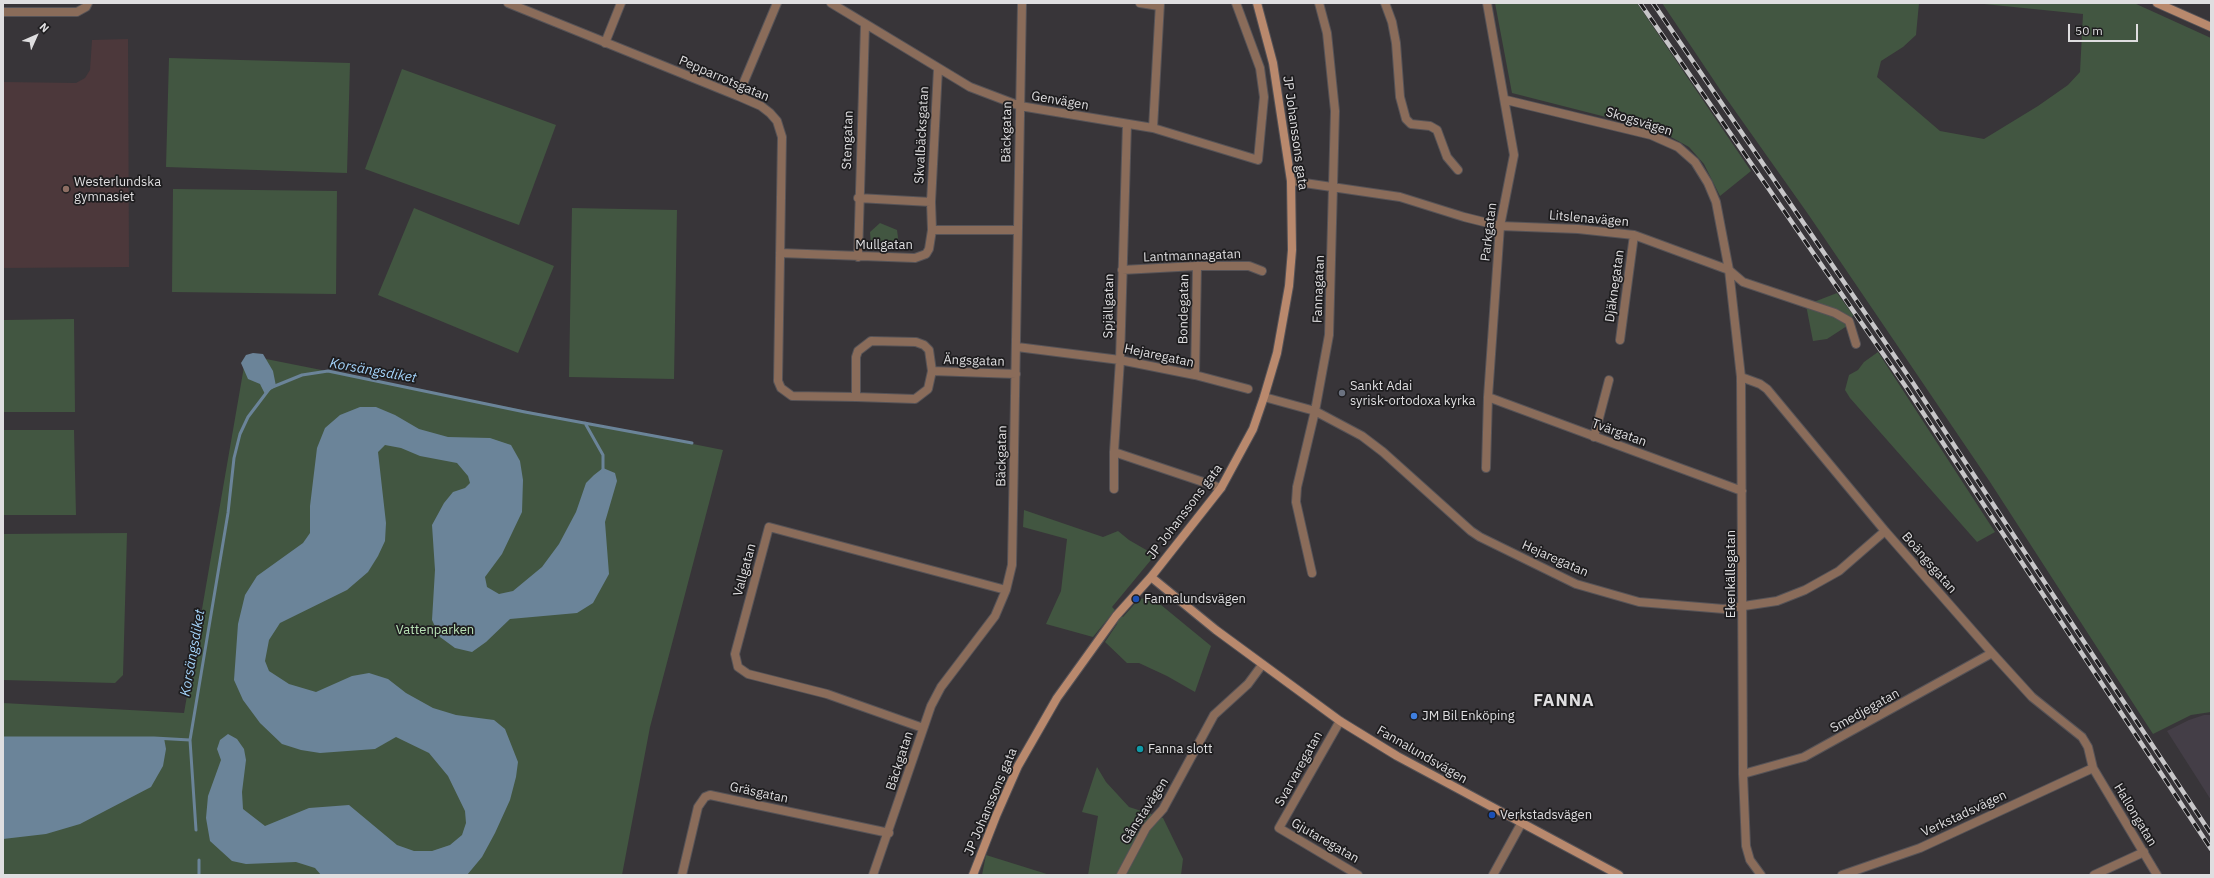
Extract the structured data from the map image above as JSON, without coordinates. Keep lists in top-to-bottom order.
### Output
{
  "streets": {
    "street": [
      "Pepparrotsgatan",
      "Genvägen",
      "Skogsvägen",
      "Bäckgatan",
      "JP Johanssons gata",
      "Skvalbäcksgatan",
      "Stengatan",
      "Litslenavägen",
      "Parkgatan",
      "Mullgatan",
      "Lantmannagatan",
      "Djäknegatan",
      "Fannagatan",
      "Spjällgatan",
      "Bondegatan",
      "Hejaregatan",
      "Ängsgatan",
      "Tvärgatan",
      "Boängsgatan",
      "Vallgatan",
      "Ekenkällsgatan",
      "Smedjegatan",
      "Fannalundsvägen",
      "Svarvaregatan",
      "Gräsgatan",
      "Gånstavägen",
      "Verkstadsvägen",
      "Hallongatan",
      "Gjutaregatan"
    ]
  },
  "crossings": [
    ["Pepparrotsgatan", "Mullgatan"],
    ["Pepparrotsgatan", "Ängsgatan"],
    ["Genvägen", "Bäckgatan"],
    ["Genvägen", "Skvalbäcksgatan"],
    ["Genvägen", "Stengatan"],
    ["Genvägen", "Spjällgatan"],
    ["Skogsvägen", "Litslenavägen"],
    ["Skogsvägen", "Parkgatan"],
    ["Skogsvägen", "Ekenkällsgatan"],
    ["Bäckgatan", "Hejaregatan"],
    ["Bäckgatan", "Ängsgatan"],
    ["Bäckgatan", "Vallgatan"],
    ["Bäckgatan", "Gräsgatan"],
    ["JP Johanssons gata", "Litslenavägen"],
    ["JP Johanssons gata", "Hejaregatan"],
    ["JP Johanssons gata", "Fannalundsvägen"],
    ["Skvalbäcksgatan", "Stengatan"],
    ["Skvalbäcksgatan", "Mullgatan"],
    ["Stengatan", "Mullgatan"],
    ["Litslenavägen", "Parkgatan"],
    ["Litslenavägen", "Djäknegatan"],
    ["Litslenavägen", "Fannagatan"],
    ["Litslenavägen", "Ekenkällsgatan"],
    ["Parkgatan", "Tvärgatan"],
    ["Lantmannagatan", "Spjällgatan"],
    ["Lantmannagatan", "Bondegatan"],
    ["Fannagatan", "Hejaregatan"],
    ["Spjällgatan", "Hejaregatan"],
    ["Bondegatan", "Hejaregatan"],
    ["Hejaregatan", "Boängsgatan"],
    ["Hejaregatan", "Ekenkällsgatan"],
    ["Tvärgatan", "Ekenkällsgatan"],
    ["Boängsgatan", "Ekenkällsgatan"],
    ["Boängsgatan", "Smedjegatan"],
    ["Boängsgatan", "Verkstadsvägen"],
    ["Boängsgatan", "Hallongatan"],
    ["Ekenkällsgatan", "Smedjegatan"],
    ["Fannalundsvägen", "Svarvaregatan"],
    ["Fannalundsvägen", "Gånstavägen"],
    ["Svarvaregatan", "Gjutaregatan"],
    ["Verkstadsvägen", "Hallongatan"]
  ],
  "districts": ["FANNA"],
  "water": ["Korsängsdiket"],
  "parks": ["Vattenparken"],
  "places": [
    "Westerlundska gymnasiet",
    "Sankt Adai syrisk-ortodoxa kyrka",
    "Fannalundsvägen",
    "JM Bil Enköping",
    "Fanna slott",
    "Verkstadsvägen"
  ],
  "scale_bar": "50 m",
  "north": "top right"
}
